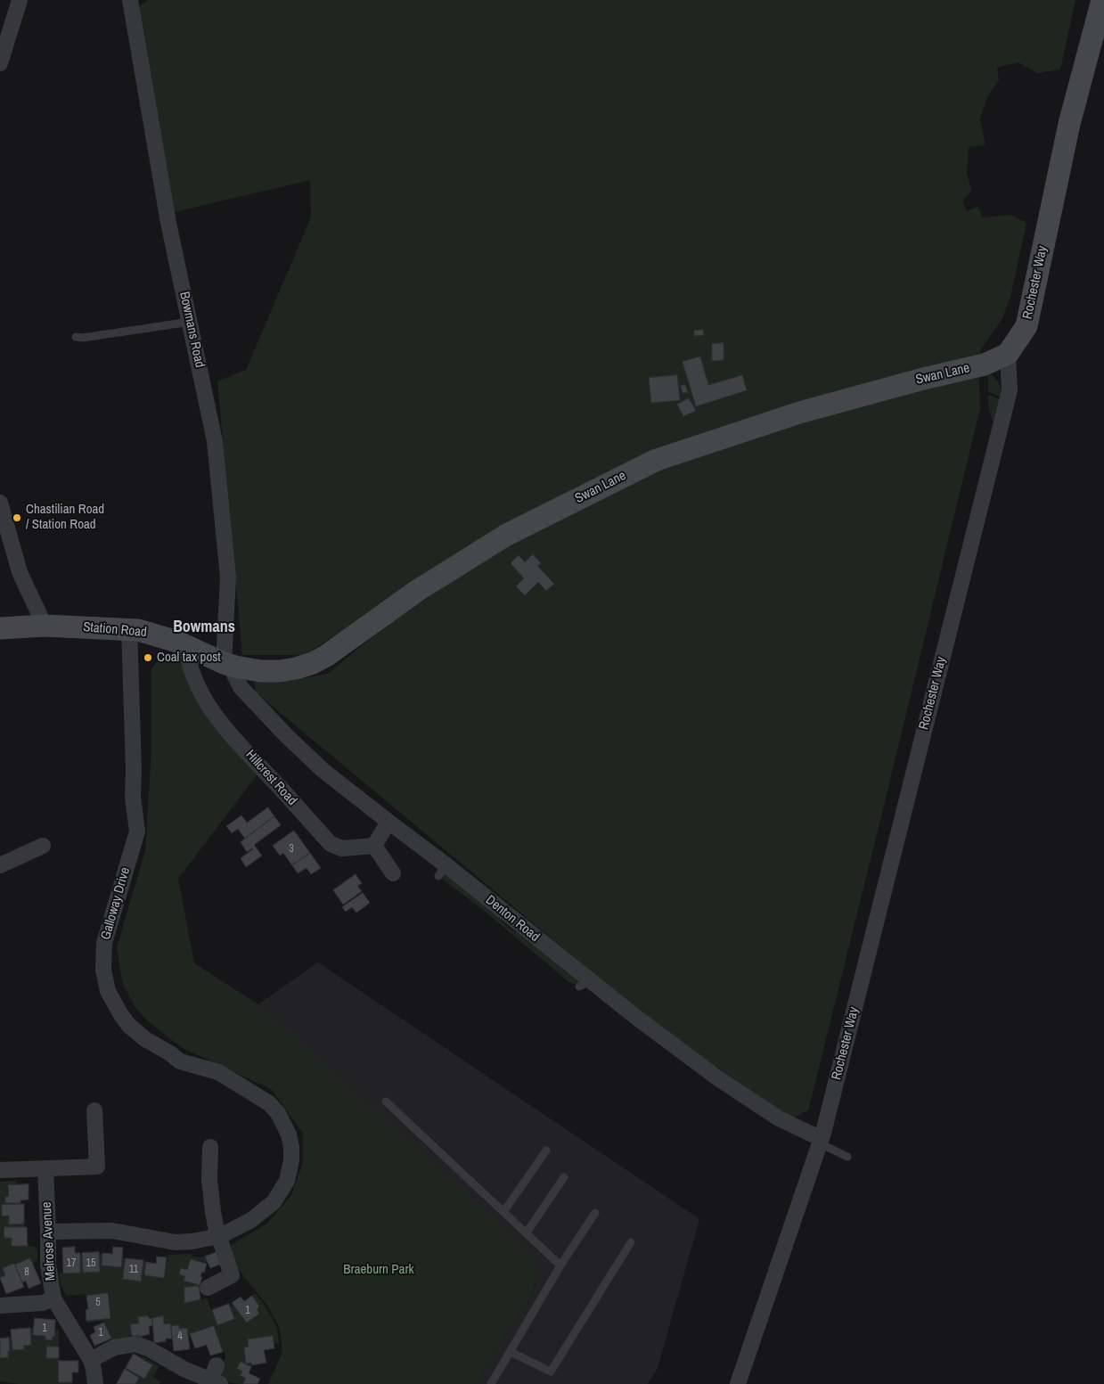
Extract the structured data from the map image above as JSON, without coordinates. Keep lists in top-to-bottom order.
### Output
{
  "streets": {
    "street": [
      "Rochester Way",
      "Bowmans Road",
      "Swan Lane",
      "Station Road",
      "Hillcrest Road",
      "Galloway Drive",
      "Denton Road",
      "Melrose Avenue"
    ]
  },
  "crossings": [
    ["Rochester Way", "Swan Lane"],
    ["Rochester Way", "Denton Road"],
    ["Bowmans Road", "Swan Lane"],
    ["Bowmans Road", "Station Road"],
    ["Bowmans Road", "Denton Road"],
    ["Swan Lane", "Station Road"],
    ["Swan Lane", "Denton Road"],
    ["Station Road", "Hillcrest Road"],
    ["Station Road", "Galloway Drive"],
    ["Station Road", "Denton Road"],
    ["Galloway Drive", "Melrose Avenue"]
  ],
  "districts": ["Bowmans"],
  "parks": ["Braeburn Park"],
  "places": ["Chastilian Road / Station Road", "Coal tax post"],
  "house_numbers": [
    "3",
    "17",
    "15",
    "11",
    "8",
    "5",
    "1",
    "1",
    "1",
    "4"
  ]
}
